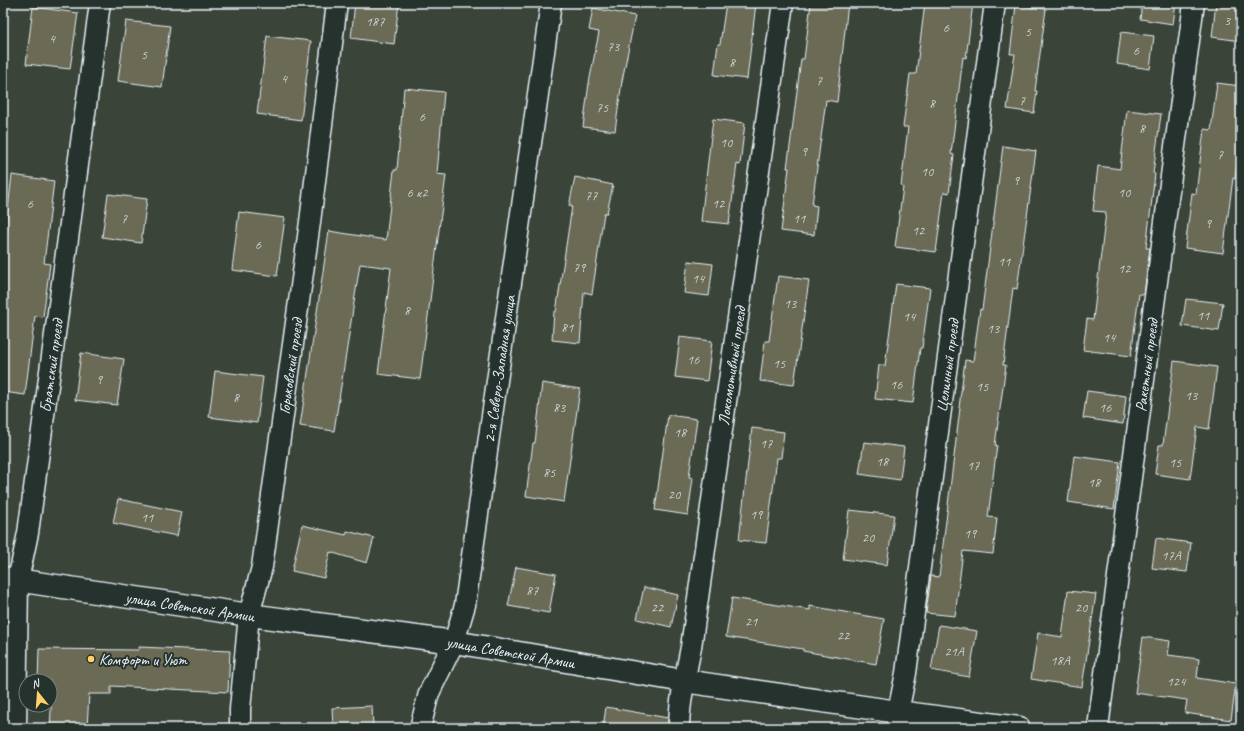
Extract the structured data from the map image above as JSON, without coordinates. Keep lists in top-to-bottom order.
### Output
{
  "streets": {
    "street": [
      "Братский проезд",
      "Ракетный проезд",
      "Горьковский проезд",
      "Локомотивный проезд",
      "Целинный проезд",
      "2-я Северо-Западная улица",
      "улица Советской Армии"
    ]
  },
  "crossings": [
    ["Братский проезд", "улица Советской Армии"],
    ["Горьковский проезд", "улица Советской Армии"],
    ["Локомотивный проезд", "улица Советской Армии"],
    ["Целинный проезд", "улица Советской Армии"],
    ["2-я Северо-Западная улица", "улица Советской Армии"]
  ],
  "places": ["Комфорт и Уют"],
  "house_numbers": [
    "3",
    "187",
    "6",
    "5",
    "4",
    "73",
    "6",
    "5",
    "8",
    "4",
    "7",
    "7",
    "8",
    "75",
    "6",
    "8",
    "10",
    "9",
    "7",
    "10",
    "9",
    "6 к2",
    "10",
    "77",
    "6",
    "12",
    "7",
    "11",
    "9",
    "12",
    "6",
    "11",
    "79",
    "12",
    "14",
    "13",
    "8",
    "11",
    "14",
    "81",
    "13",
    "14",
    "16",
    "15",
    "9",
    "16",
    "15",
    "13",
    "8",
    "83",
    "16",
    "18",
    "17",
    "18",
    "15",
    "17",
    "85",
    "18",
    "20",
    "19",
    "11",
    "19",
    "20",
    "17А",
    "87",
    "22",
    "20",
    "21",
    "22",
    "21А",
    "18А",
    "124"
  ],
  "north": "top"
}
